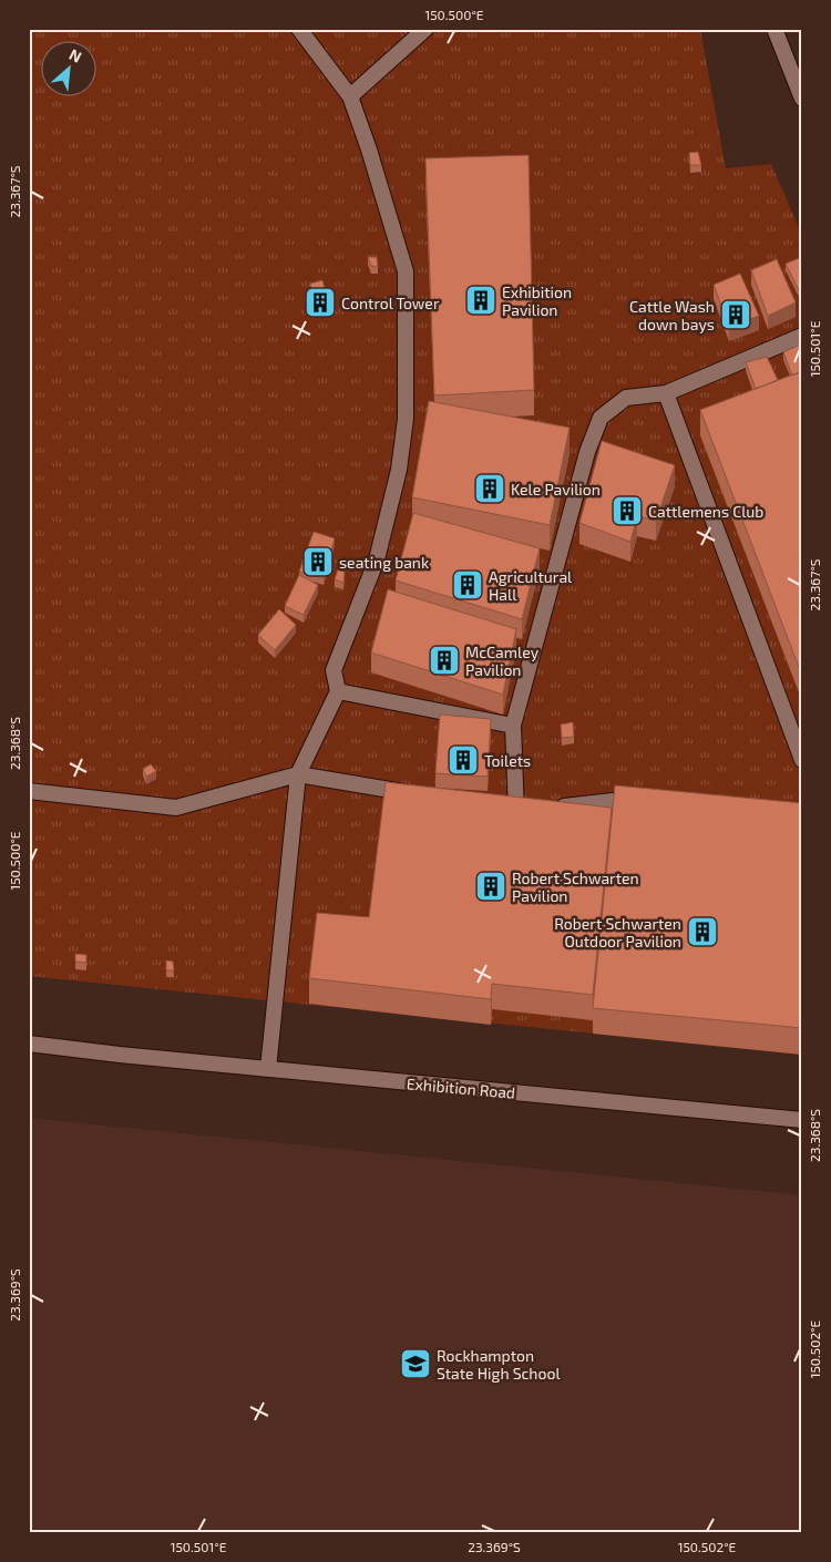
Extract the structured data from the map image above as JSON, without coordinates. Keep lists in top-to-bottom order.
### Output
{
  "streets": {
    "street": ["Exhibition Road"]
  },
  "places": {
    "building": [
      "Exhibition Pavilion",
      "Control Tower",
      "Cattle Wash down bays",
      "Kele Pavilion",
      "Cattlemens Club",
      "seating bank",
      "Agricultural Hall",
      "McCamley Pavilion",
      "Toilets",
      "Robert Schwarten Pavilion",
      "Robert Schwarten Outdoor Pavilion"
    ],
    "school or university": ["Rockhampton State High School"]
  },
  "north": "top right",
  "coordinates": [
    "150.500°E",
    "23.367°S",
    "150.501°E",
    "23.368°S",
    "23.369°S",
    "150.502°E"
  ]
}
